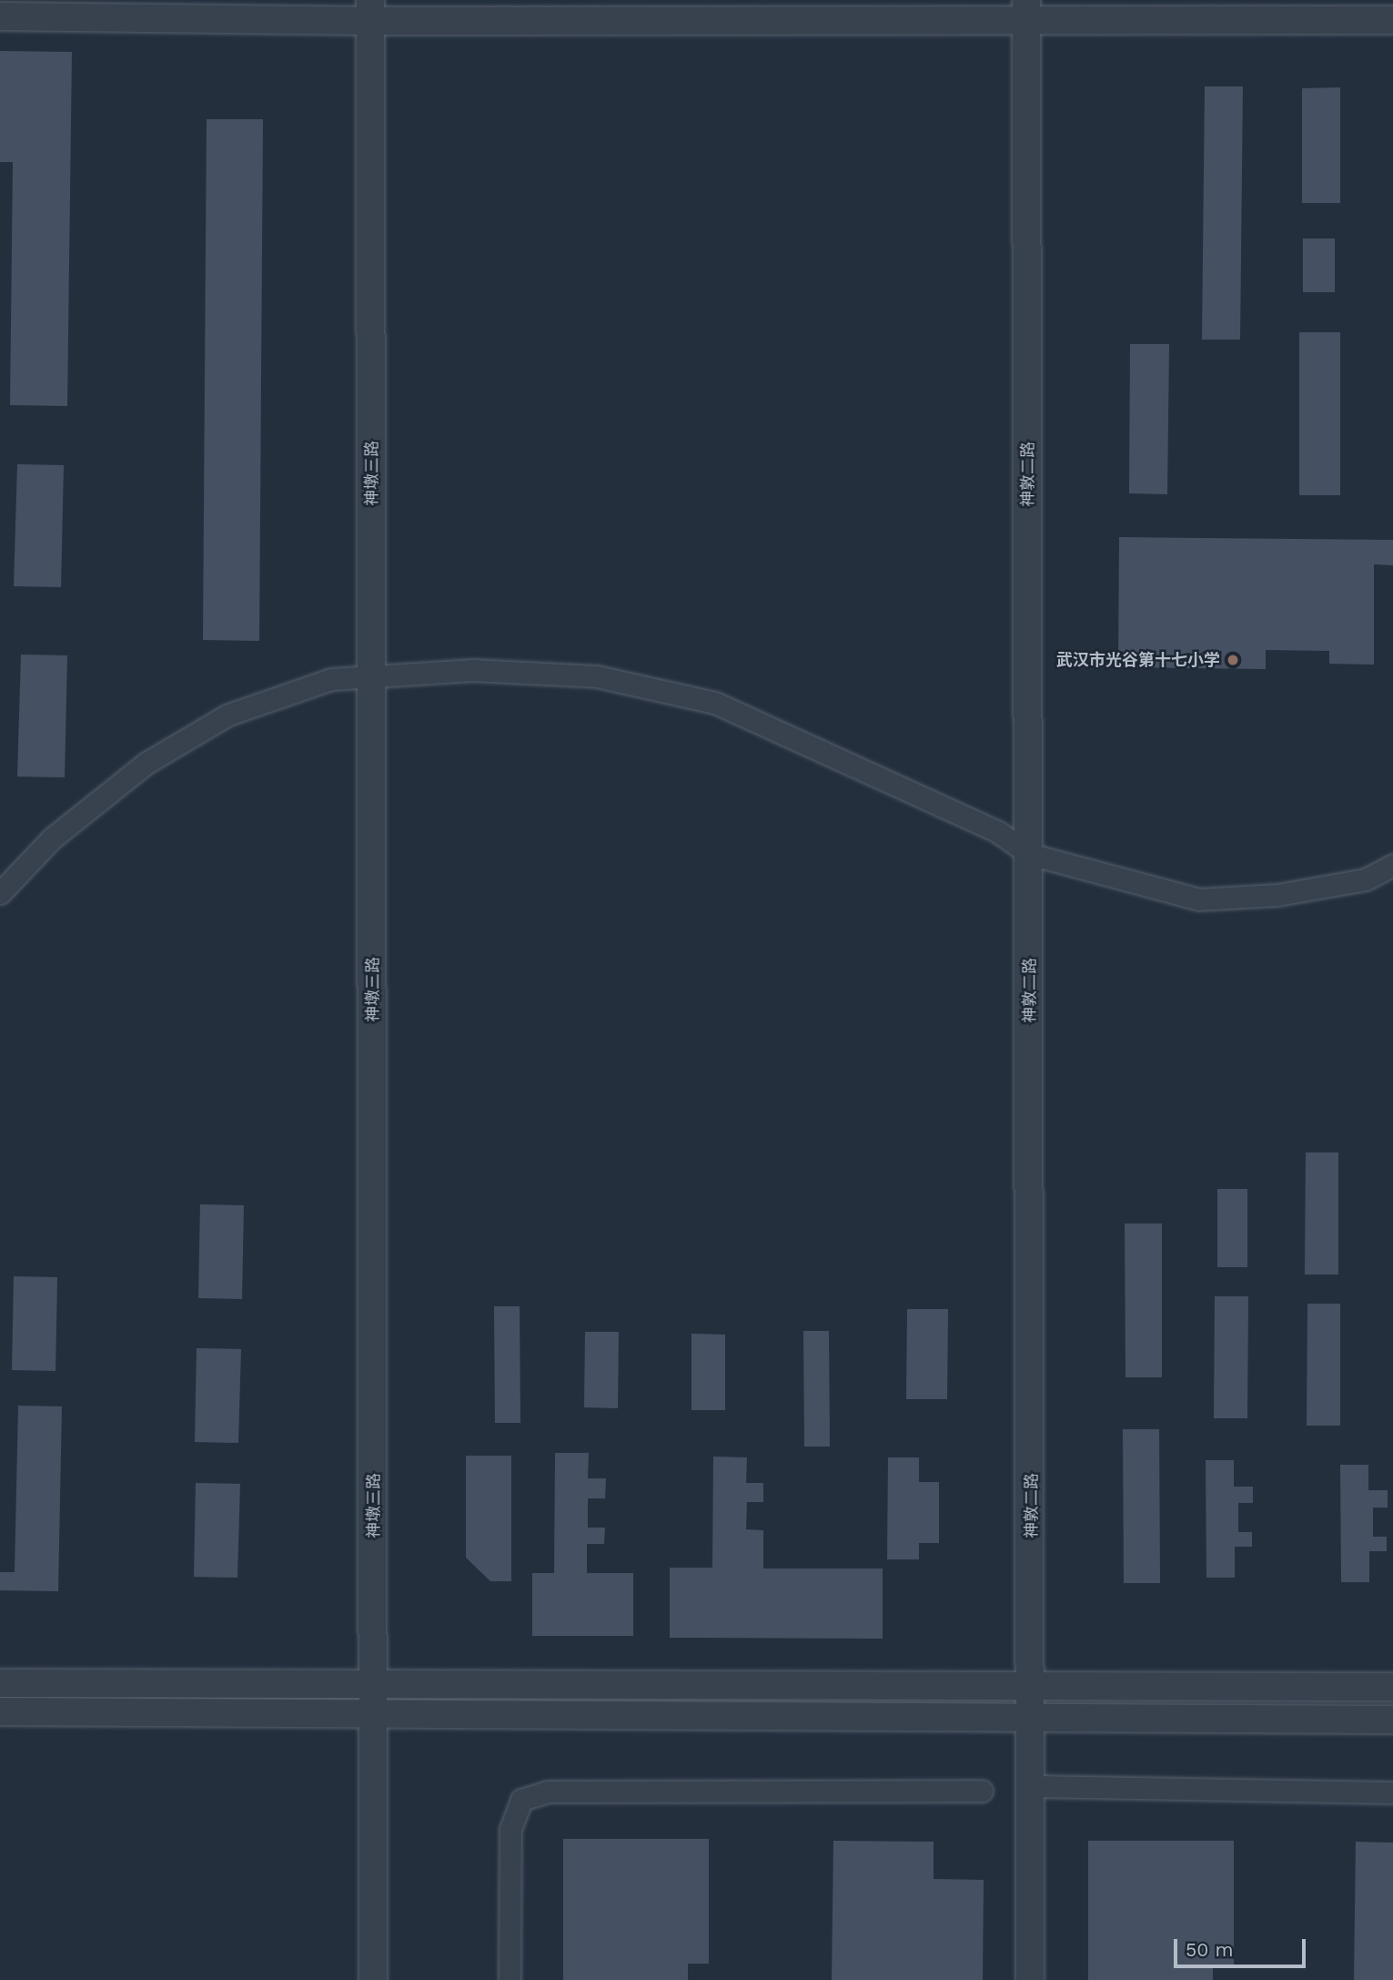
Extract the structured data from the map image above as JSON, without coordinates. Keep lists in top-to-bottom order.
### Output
{
  "streets": {
    "street": ["神墩三路", "神敦二路"]
  },
  "places": ["武汉市光谷第十七小学"],
  "scale_bar": "50 m"
}
